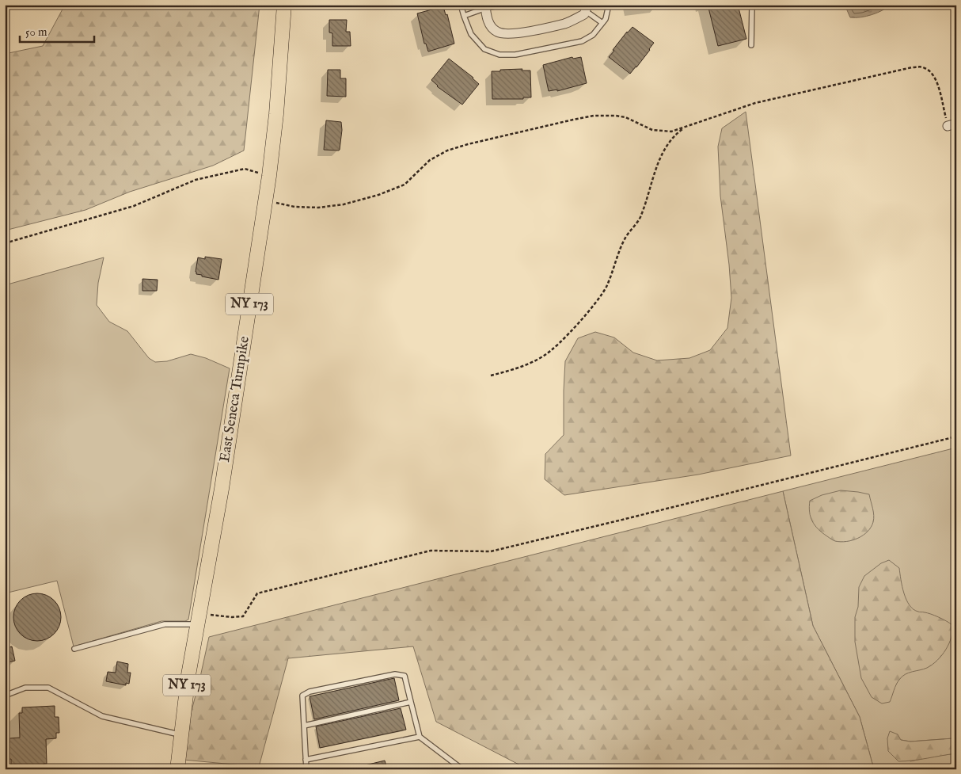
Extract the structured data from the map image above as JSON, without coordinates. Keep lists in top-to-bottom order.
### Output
{
  "streets": {
    "main road": ["NY 173", "East Seneca Turnpike"]
  },
  "scale_bar": "50 m"
}
